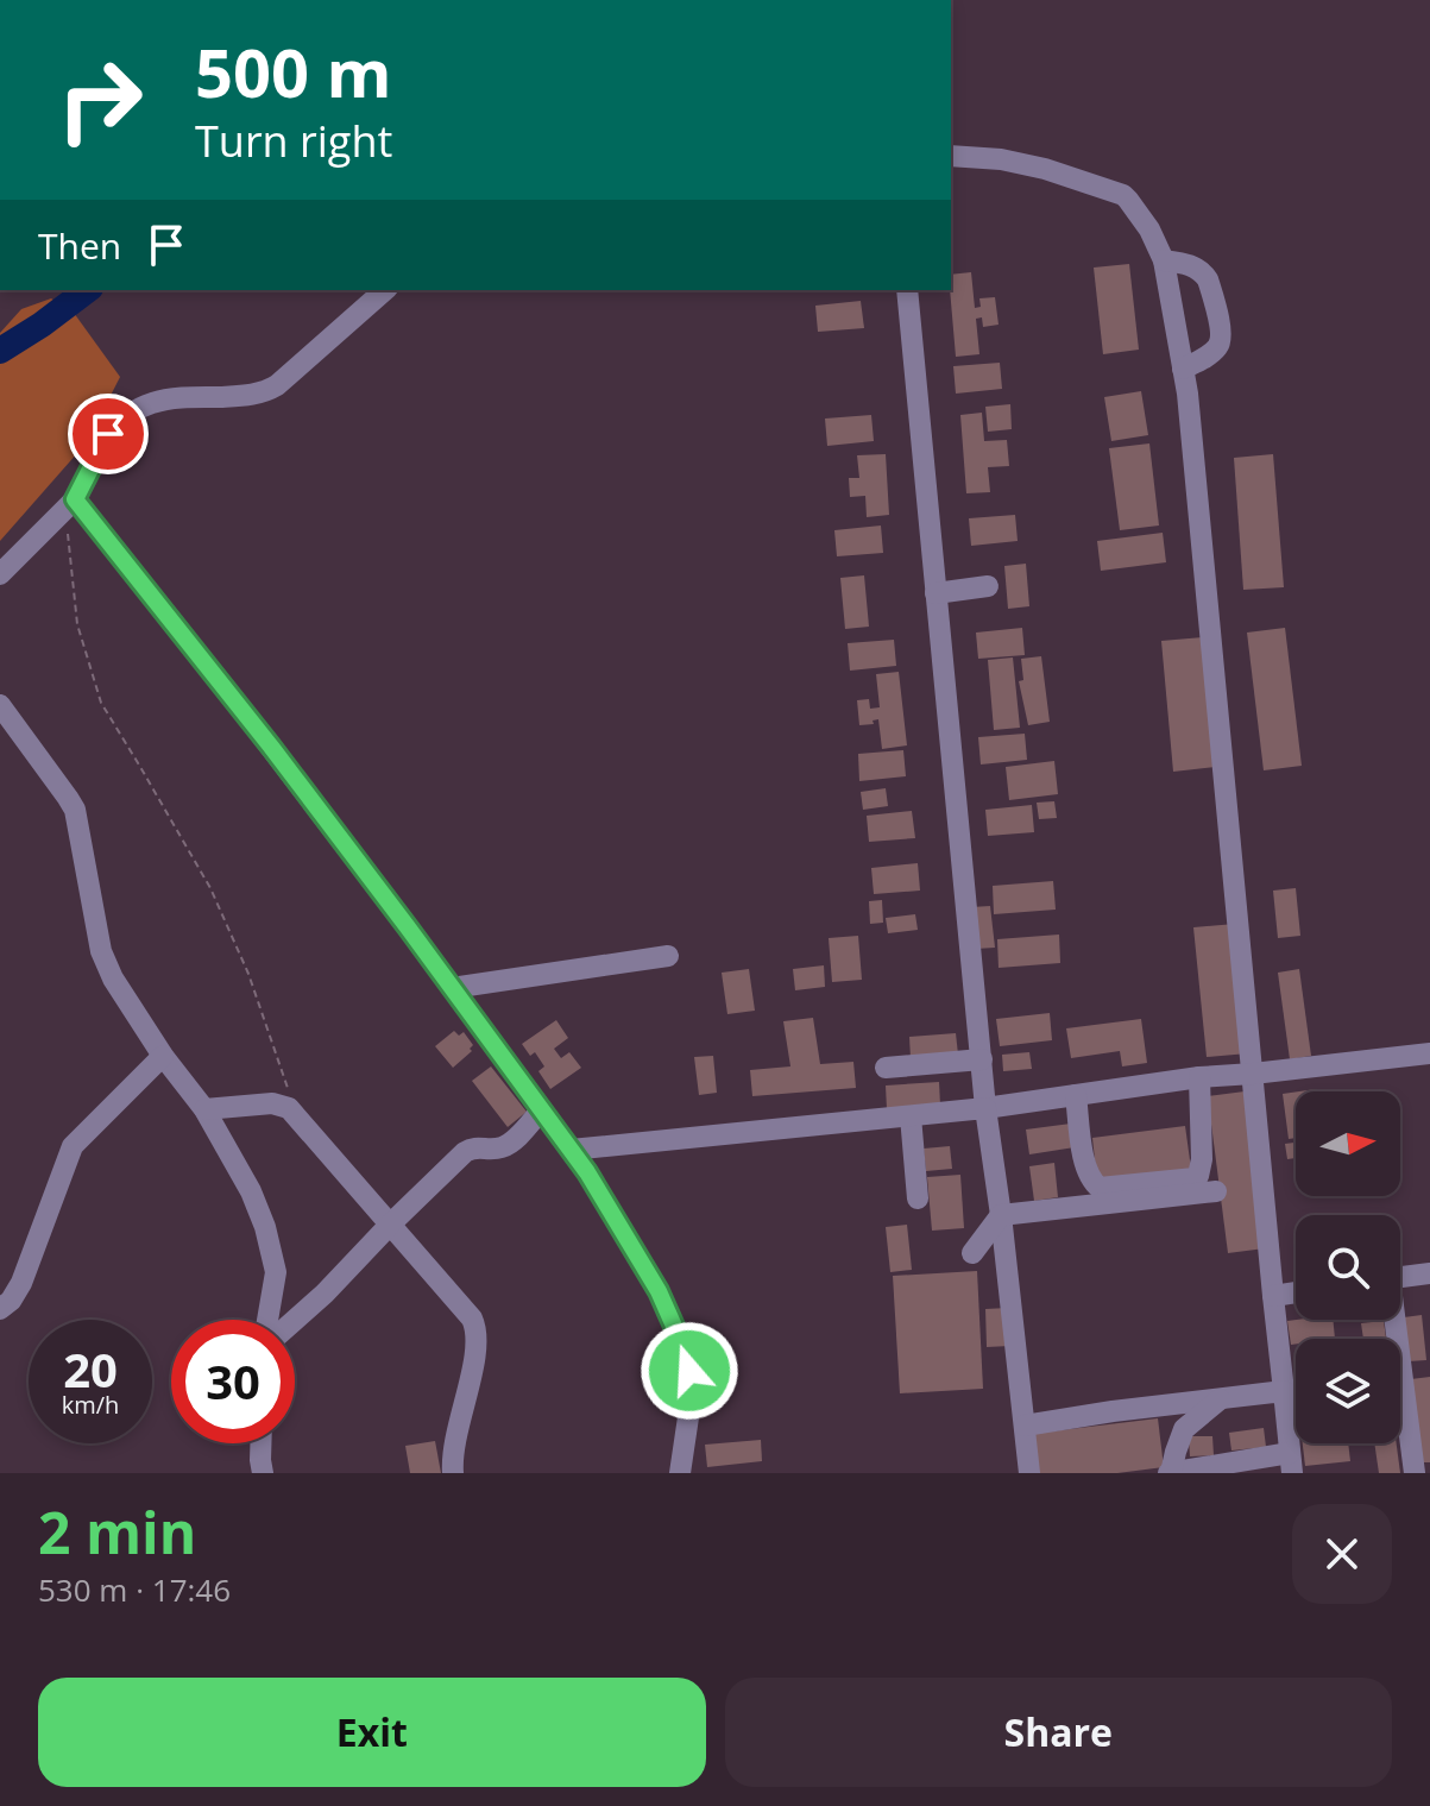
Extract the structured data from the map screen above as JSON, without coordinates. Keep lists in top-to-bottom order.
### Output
{
  "north": "right",
  "page": {
    "turn": ["500 m", "Turn right"],
    "then": "Then",
    "speed": "20 km/h",
    "limit": "30",
    "heading": ["2 min", "530 m · 17:46"],
    "buttons": ["Exit", "Share"]
  }
}
